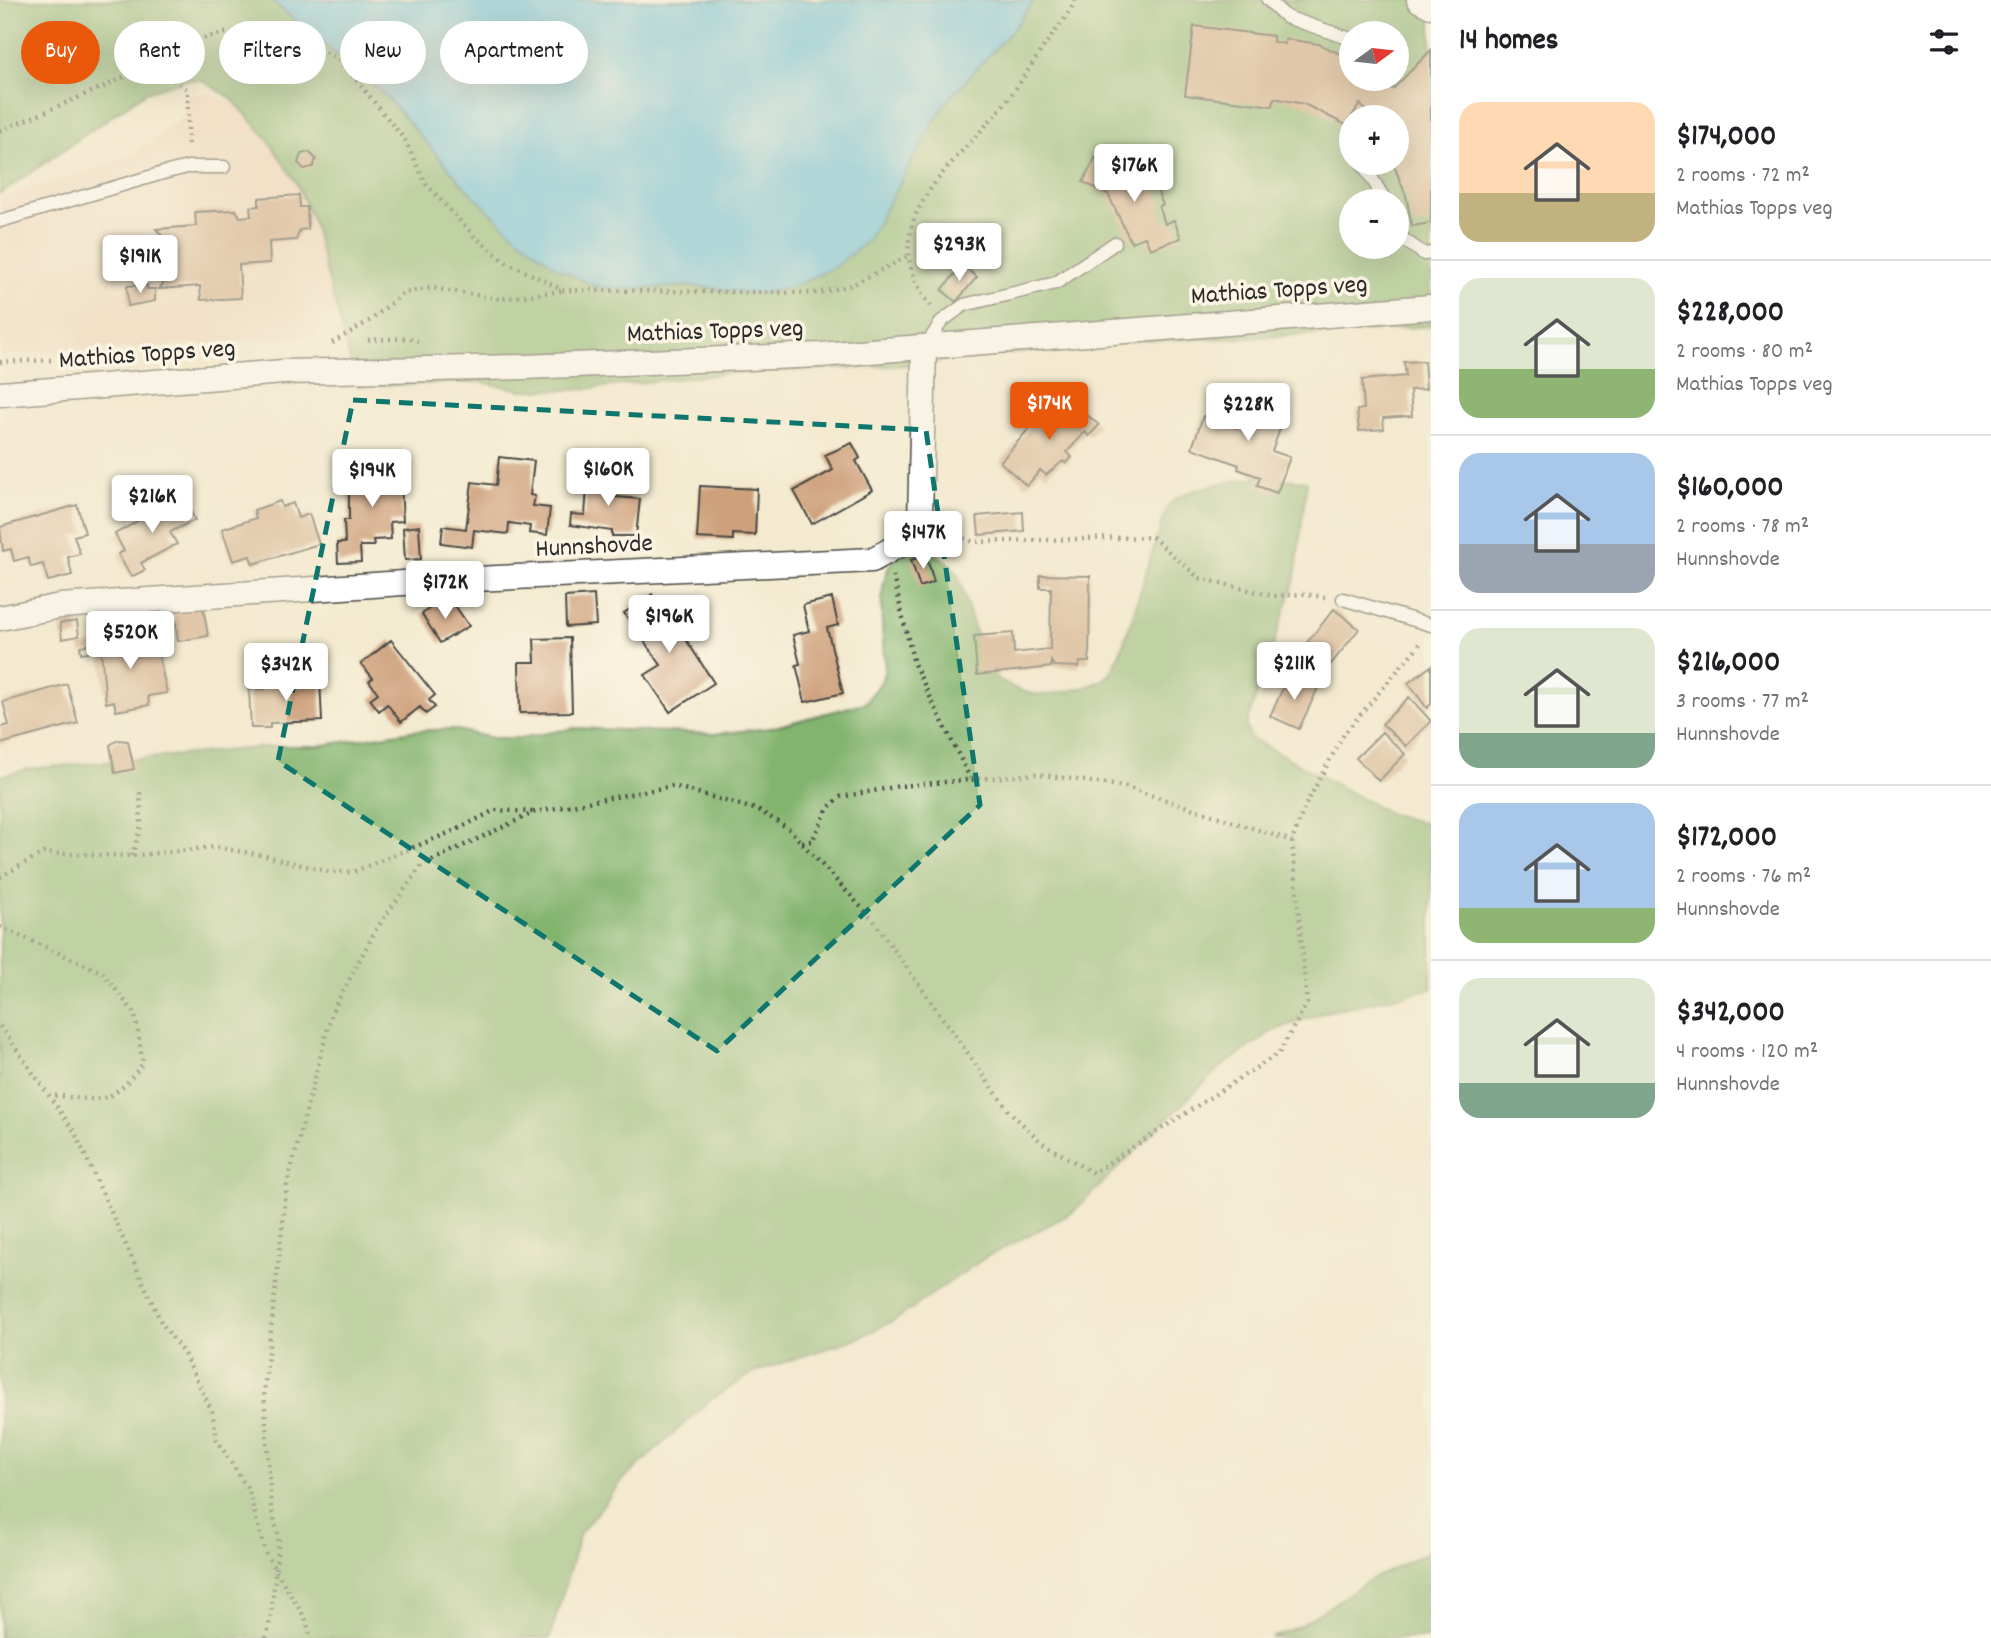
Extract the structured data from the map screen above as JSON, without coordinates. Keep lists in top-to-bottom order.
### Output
{
  "streets": {
    "street": ["Mathias Topps veg", "Hunnshovde"]
  },
  "north": "right",
  "page": {
    "heading": "14 homes",
    "map_buttons": ["+", "−"],
    "chip": [
      "Buy",
      "Rent",
      "Filters",
      "New",
      "Apartment"
    ],
    "list": [
      {
        "name": "$174,000",
        "note": "2 rooms · 72 m² · Mathias Topps veg"
      },
      {
        "name": "$228,000",
        "note": "2 rooms · 80 m² · Mathias Topps veg"
      },
      {
        "name": "$160,000",
        "note": "2 rooms · 78 m² · Hunnshovde"
      },
      {
        "name": "$216,000",
        "note": "3 rooms · 77 m² · Hunnshovde"
      },
      {
        "name": "$172,000",
        "note": "2 rooms · 76 m² · Hunnshovde"
      },
      {
        "name": "$342,000",
        "note": "4 rooms · 120 m² · Hunnshovde"
      }
    ],
    "price": [
      "$176K",
      "$293K",
      "$191K",
      "$174K",
      "$228K",
      "$160K",
      "$194K",
      "$216K",
      "$147K",
      "$172K",
      "$196K",
      "$520K",
      "$211K",
      "$342K"
    ]
  }
}
